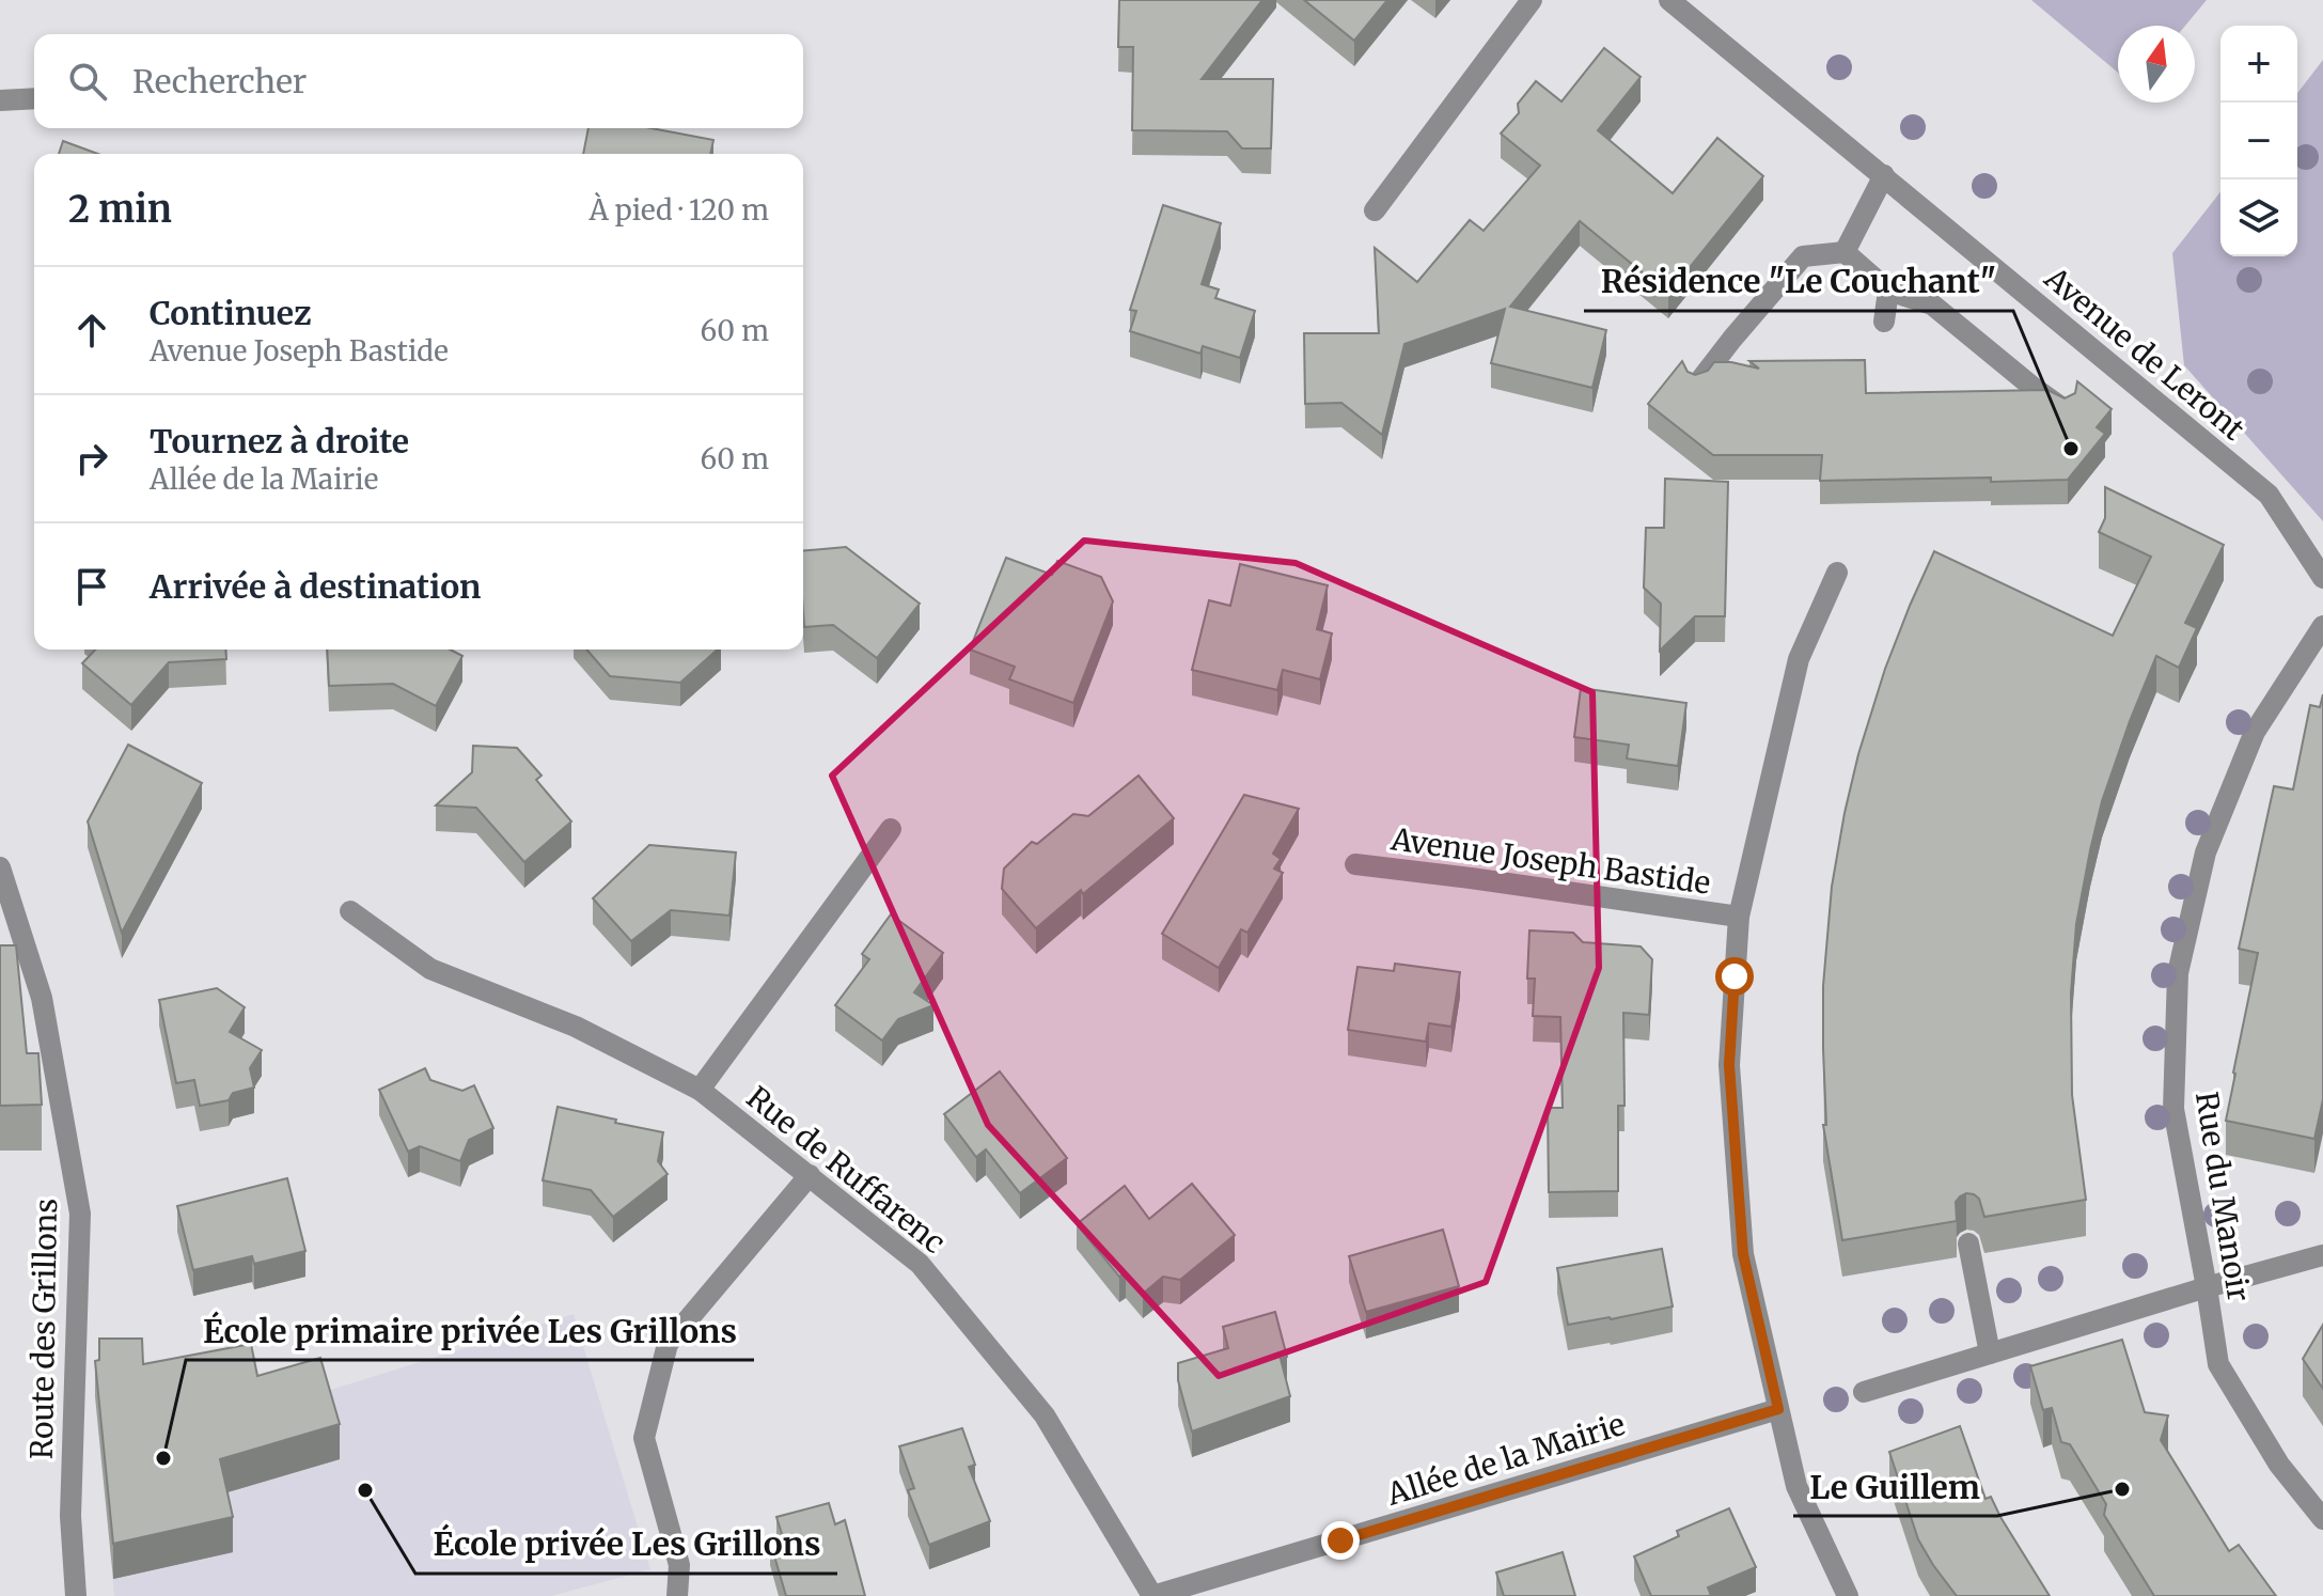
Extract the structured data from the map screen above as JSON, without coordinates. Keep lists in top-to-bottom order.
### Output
{
  "streets": {
    "street": [
      "Avenue de Leront",
      "Avenue Joseph Bastide",
      "Rue de Ruffarenc",
      "Rue du Manoir",
      "Route des Grillons",
      "Allée de la Mairie"
    ]
  },
  "crossings": [
    ["Avenue Joseph Bastide", "Allée de la Mairie"],
    ["Rue de Ruffarenc", "Allée de la Mairie"]
  ],
  "places": [
    "Résidence \"Le Couchant\"",
    "École primaire privée Les Grillons",
    "Le Guillem",
    "École privée Les Grillons"
  ],
  "north": "top",
  "page": {
    "map_buttons": ["+", "−"],
    "search": "Rechercher",
    "heading": ["2 min", "À pied · 120 m"],
    "list": [
      ["Continuez", "Avenue Joseph Bastide", "60 m"],
      ["Tournez à droite", "Allée de la Mairie", "60 m"],
      "Arrivée à destination"
    ]
  }
}
